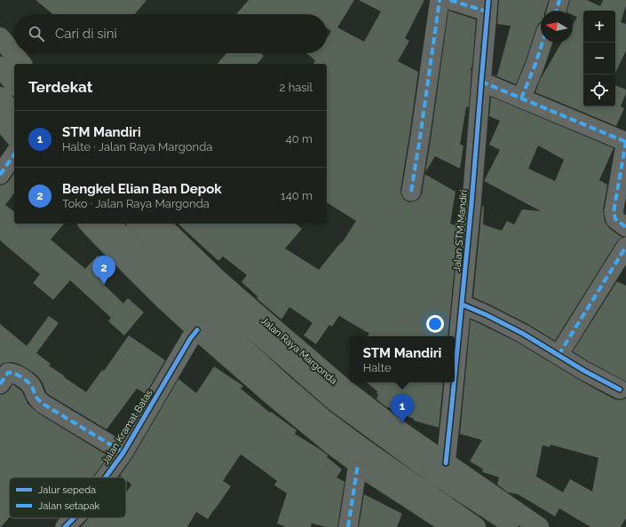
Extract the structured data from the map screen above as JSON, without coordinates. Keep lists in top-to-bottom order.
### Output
{
  "streets": {
    "highway": ["Jalan Raya Margonda"],
    "street": ["Jalan STM Mandiri", "Jalan Kramat Batas"]
  },
  "crossings": [
    ["Jalan STM Mandiri", "Jalan Raya Margonda"]
  ],
  "legend": ["Jalur sepeda", "Jalan setapak"],
  "north": "left",
  "page": {
    "map_buttons": ["+", "−"],
    "search": "Cari di sini",
    "heading": ["Terdekat", "2 hasil"],
    "list": [
      {
        "mark": "1",
        "name": "STM Mandiri",
        "note": "Halte · Jalan Raya Margonda",
        "value": "40 m"
      },
      {
        "mark": "2",
        "name": "Bengkel Elian Ban Depok",
        "note": "Toko · Jalan Raya Margonda",
        "value": "140 m"
      }
    ],
    "pins": ["2", "1"],
    "popup": ["STM Mandiri", "Halte"]
  }
}
